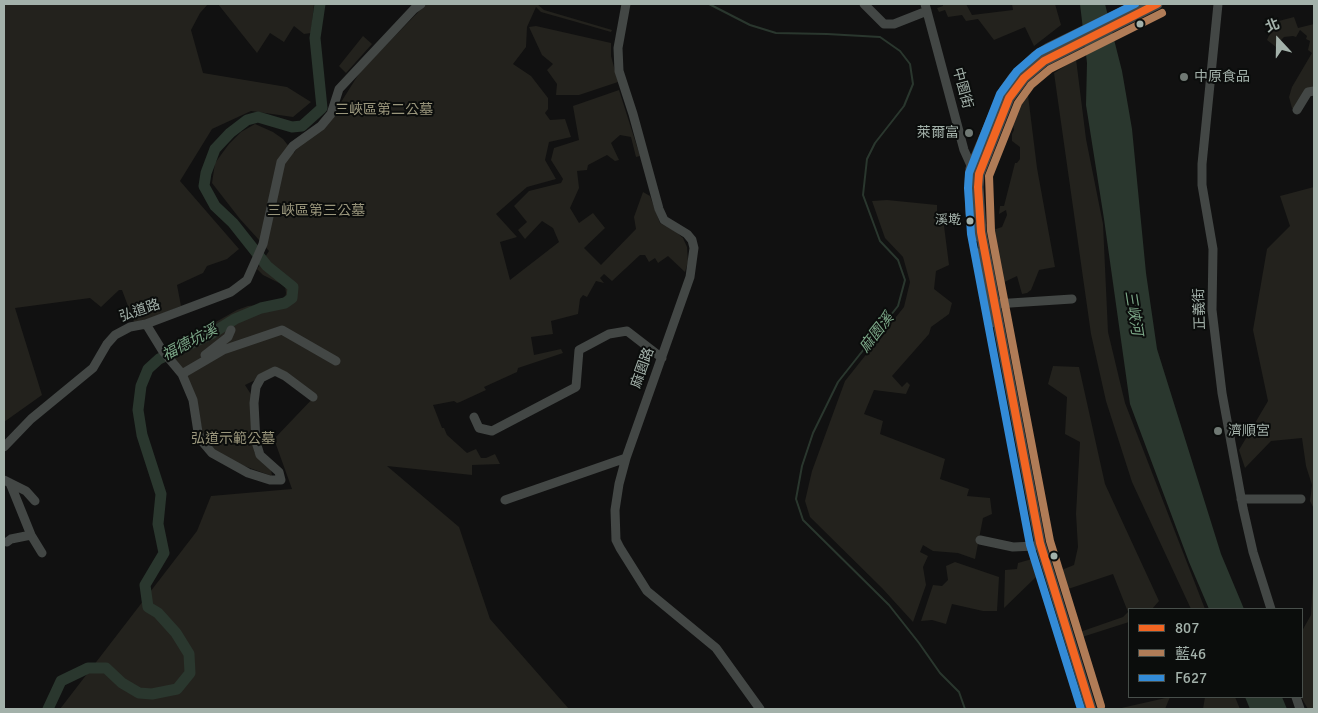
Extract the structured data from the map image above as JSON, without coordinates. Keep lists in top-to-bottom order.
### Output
{
  "streets": {
    "street": [
      "中園街",
      "正義街",
      "弘道路",
      "麻園路"
    ]
  },
  "water": ["三峽河", "麻園溪", "福德坑溪"],
  "parks": ["三峽區第二公墓", "三峽區第三公墓", "弘道示範公墓"],
  "places": [
    "中原食品",
    "萊爾富",
    "溪墘",
    "濟順宮"
  ],
  "lines": ["transit line 807", "transit line F627", "transit line 藍46"],
  "legend": ["807", "藍46", "F627"],
  "north": "top"
}
